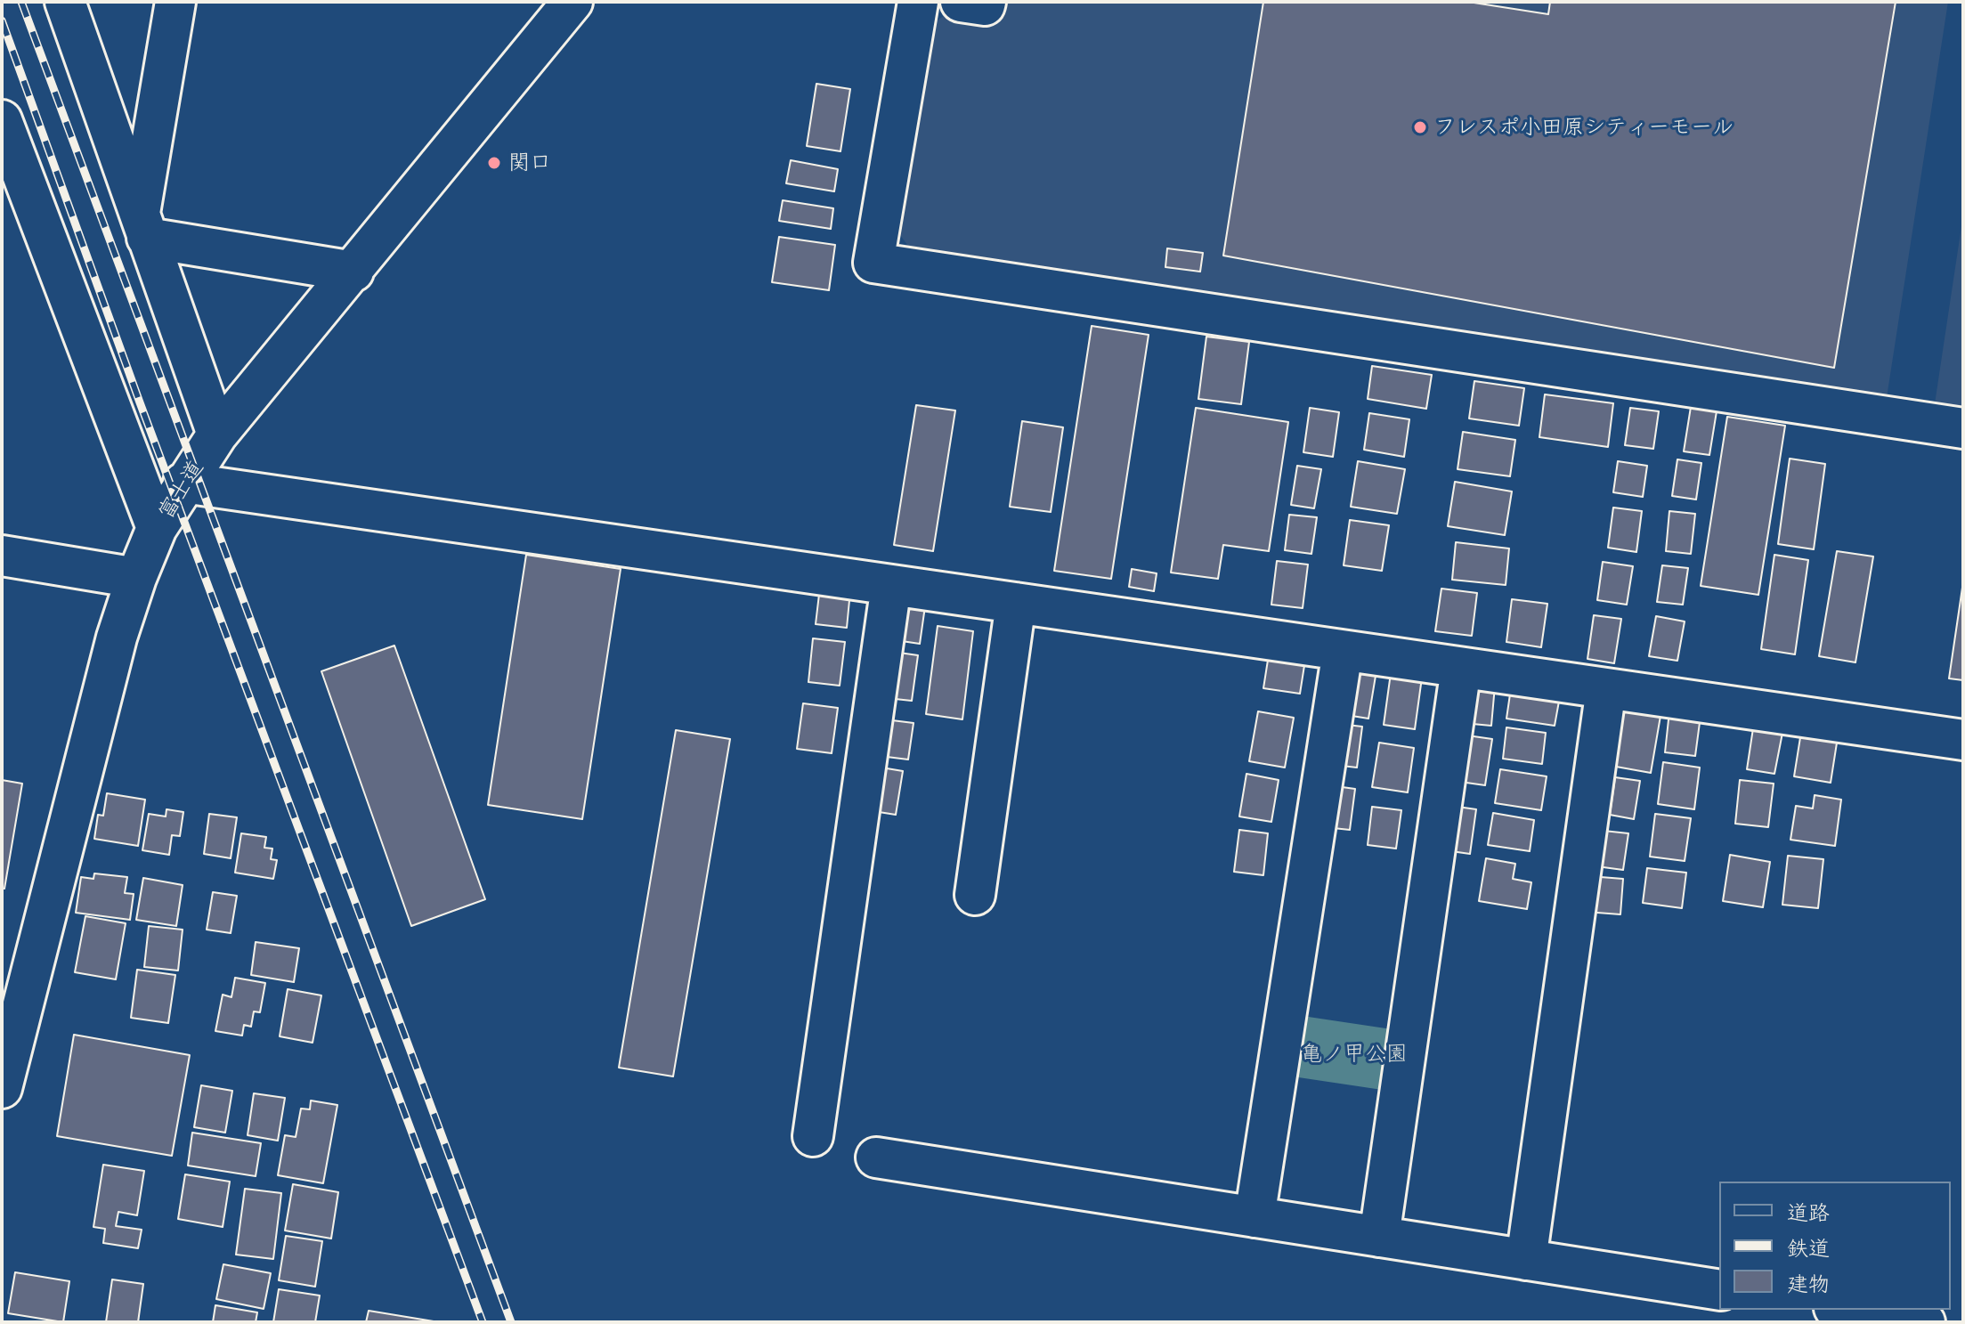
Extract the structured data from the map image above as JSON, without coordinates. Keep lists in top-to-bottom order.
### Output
{
  "streets": {
    "street": ["富士道"]
  },
  "parks": ["亀ノ甲公園"],
  "places": ["フレスポ小田原シティーモール", "関口"],
  "legend": ["道路", "鉄道", "建物"]
}
